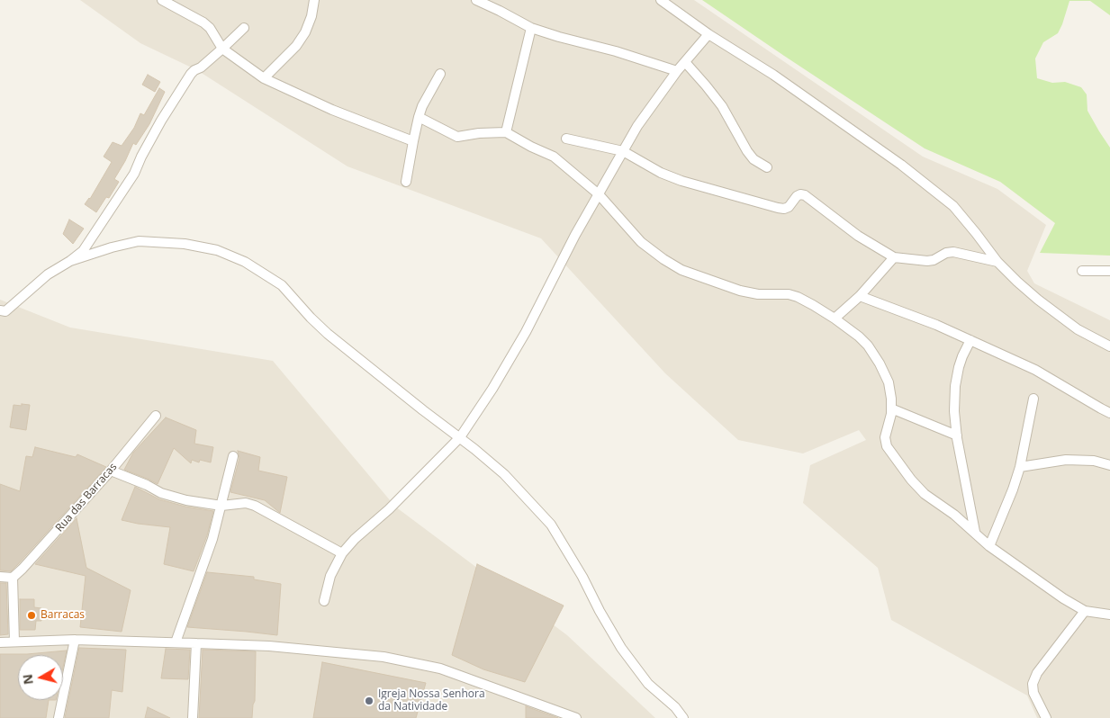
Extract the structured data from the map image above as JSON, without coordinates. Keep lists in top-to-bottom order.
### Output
{
  "streets": {
    "street": ["Rua das Barracas"]
  },
  "places": ["Barracas", "Igreja Nossa Senhora da Natividade"],
  "north": "left"
}
